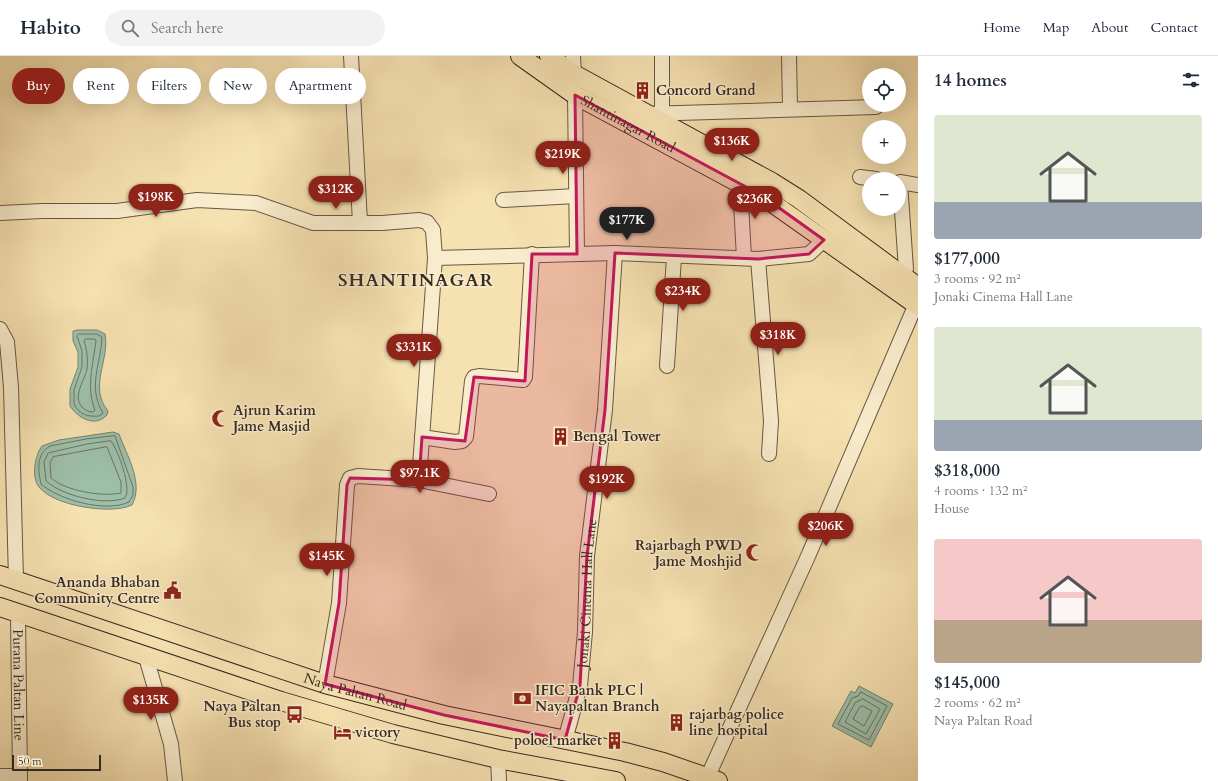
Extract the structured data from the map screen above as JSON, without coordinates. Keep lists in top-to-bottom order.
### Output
{
  "streets": {
    "main road": ["Shantinagar Road", "Naya Paltan Road"],
    "street": ["Jonaki Cinema Hall Lane", "Purana Paltan Line"]
  },
  "crossings": [
    ["Jonaki Cinema Hall Lane", "Naya Paltan Road"]
  ],
  "districts": ["SHANTINAGAR"],
  "places": {
    "building": [
      "Concord Grand",
      "Bengal Tower",
      "rajarbag police line hospital",
      "poloel market"
    ],
    "mosque": ["Ajrun Karim Jame Masjid", "Rajarbagh PWD Jame Moshjid"],
    "public building": ["Ananda Bhaban Community Centre"],
    "bank": ["IFIC Bank PLC | Nayapaltan Branch"],
    "bus stop": ["Naya Paltan Bus stop"],
    "hotel": ["victory"]
  },
  "scale_bar": "50 m",
  "page": {
    "header": "Habito",
    "search": "Search here",
    "nav": [
      "Home",
      "Map",
      "About",
      "Contact"
    ],
    "heading": "14 homes",
    "map_buttons": ["+", "−"],
    "chip": [
      "Buy",
      "Rent",
      "Filters",
      "New",
      "Apartment"
    ],
    "list": [
      {
        "name": "$177,000",
        "note": "3 rooms · 92 m² · Jonaki Cinema Hall Lane"
      },
      {
        "name": "$318,000",
        "note": "4 rooms · 132 m² · House"
      },
      {
        "name": "$145,000",
        "note": "2 rooms · 62 m² · Naya Paltan Road"
      }
    ],
    "price": [
      "$136K",
      "$219K",
      "$312K",
      "$198K",
      "$236K",
      "$177K",
      "$234K",
      "$318K",
      "$331K",
      "$97.1K",
      "$192K",
      "$206K",
      "$145K",
      "$135K"
    ],
    "scale": "50 m"
  }
}
